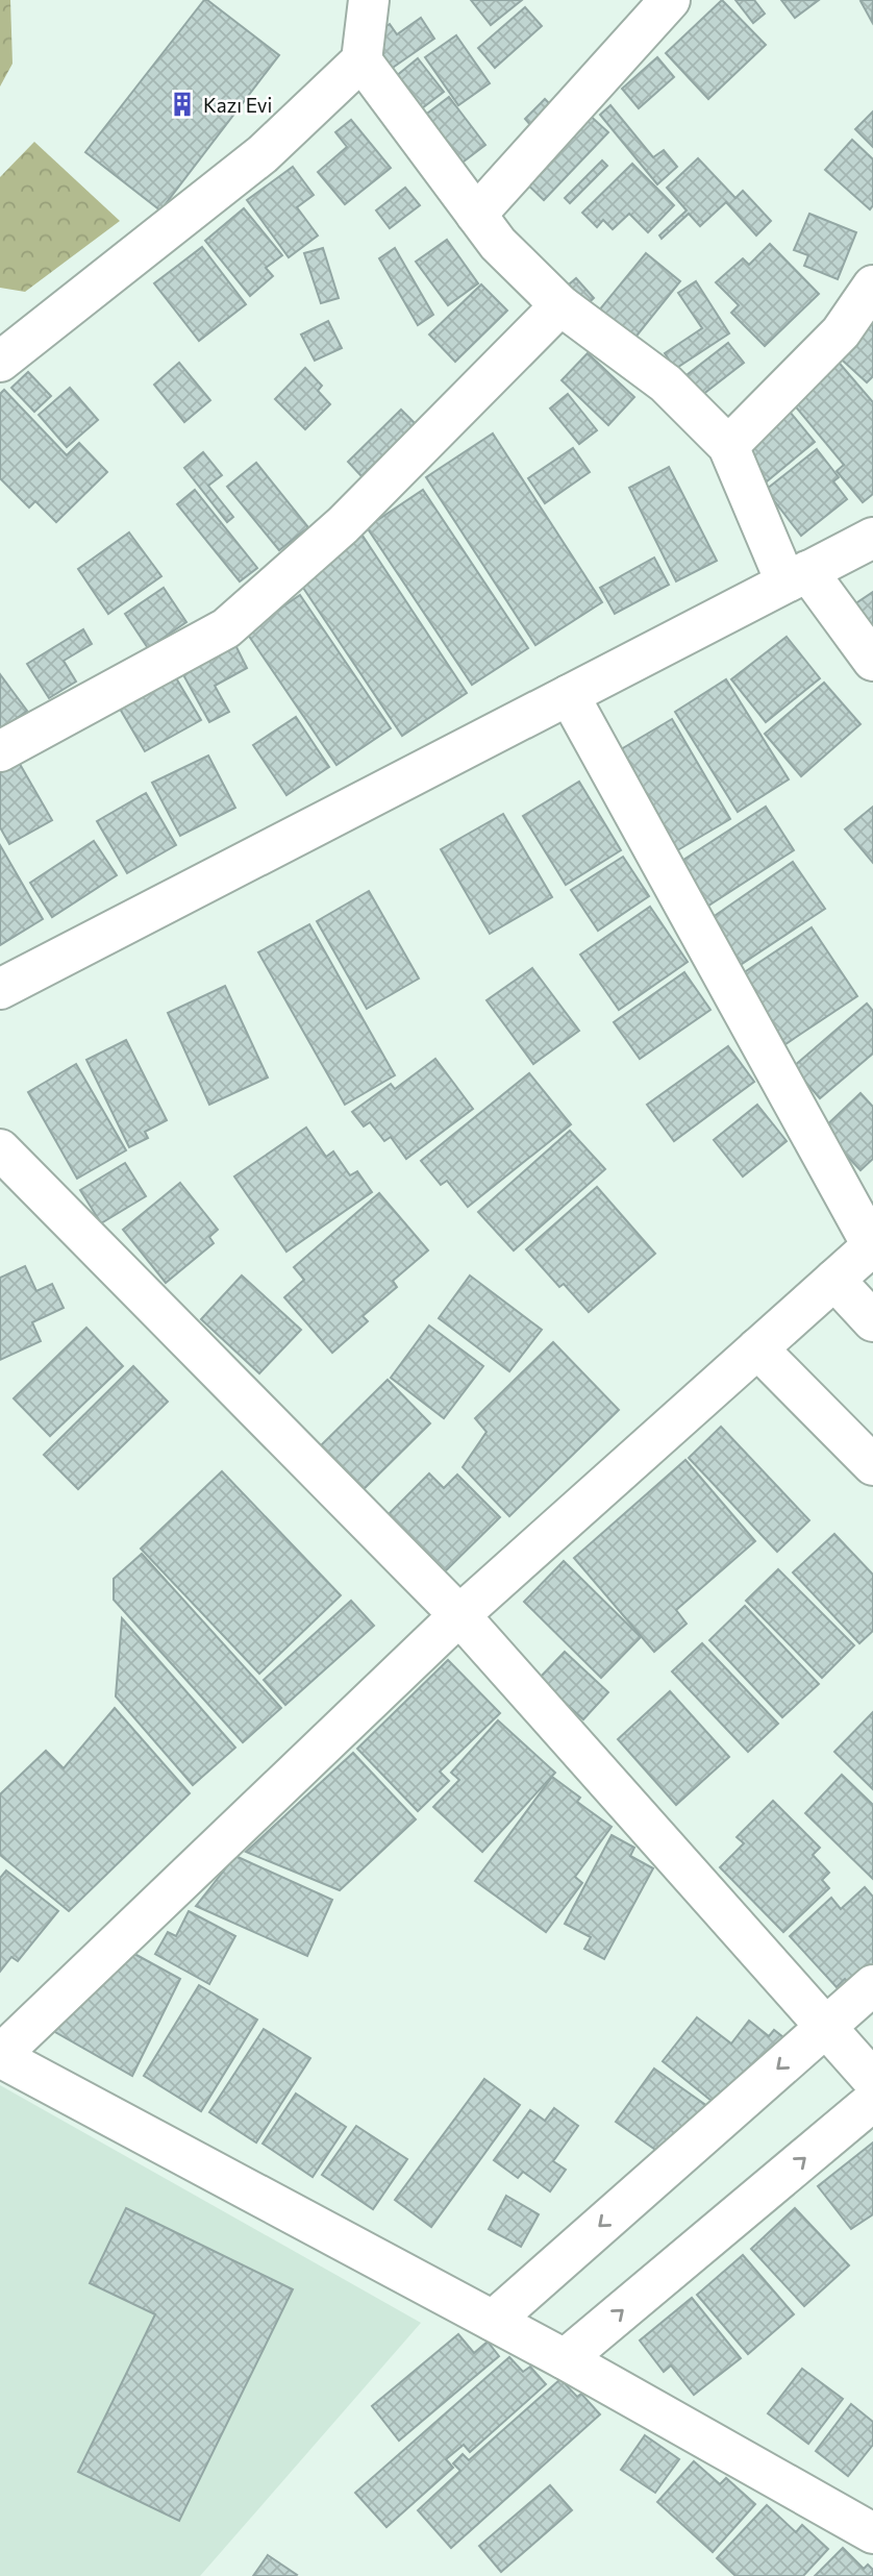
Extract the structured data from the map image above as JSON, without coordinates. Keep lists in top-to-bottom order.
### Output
{
  "places": {
    "building": ["Kazı Evi"]
  }
}
